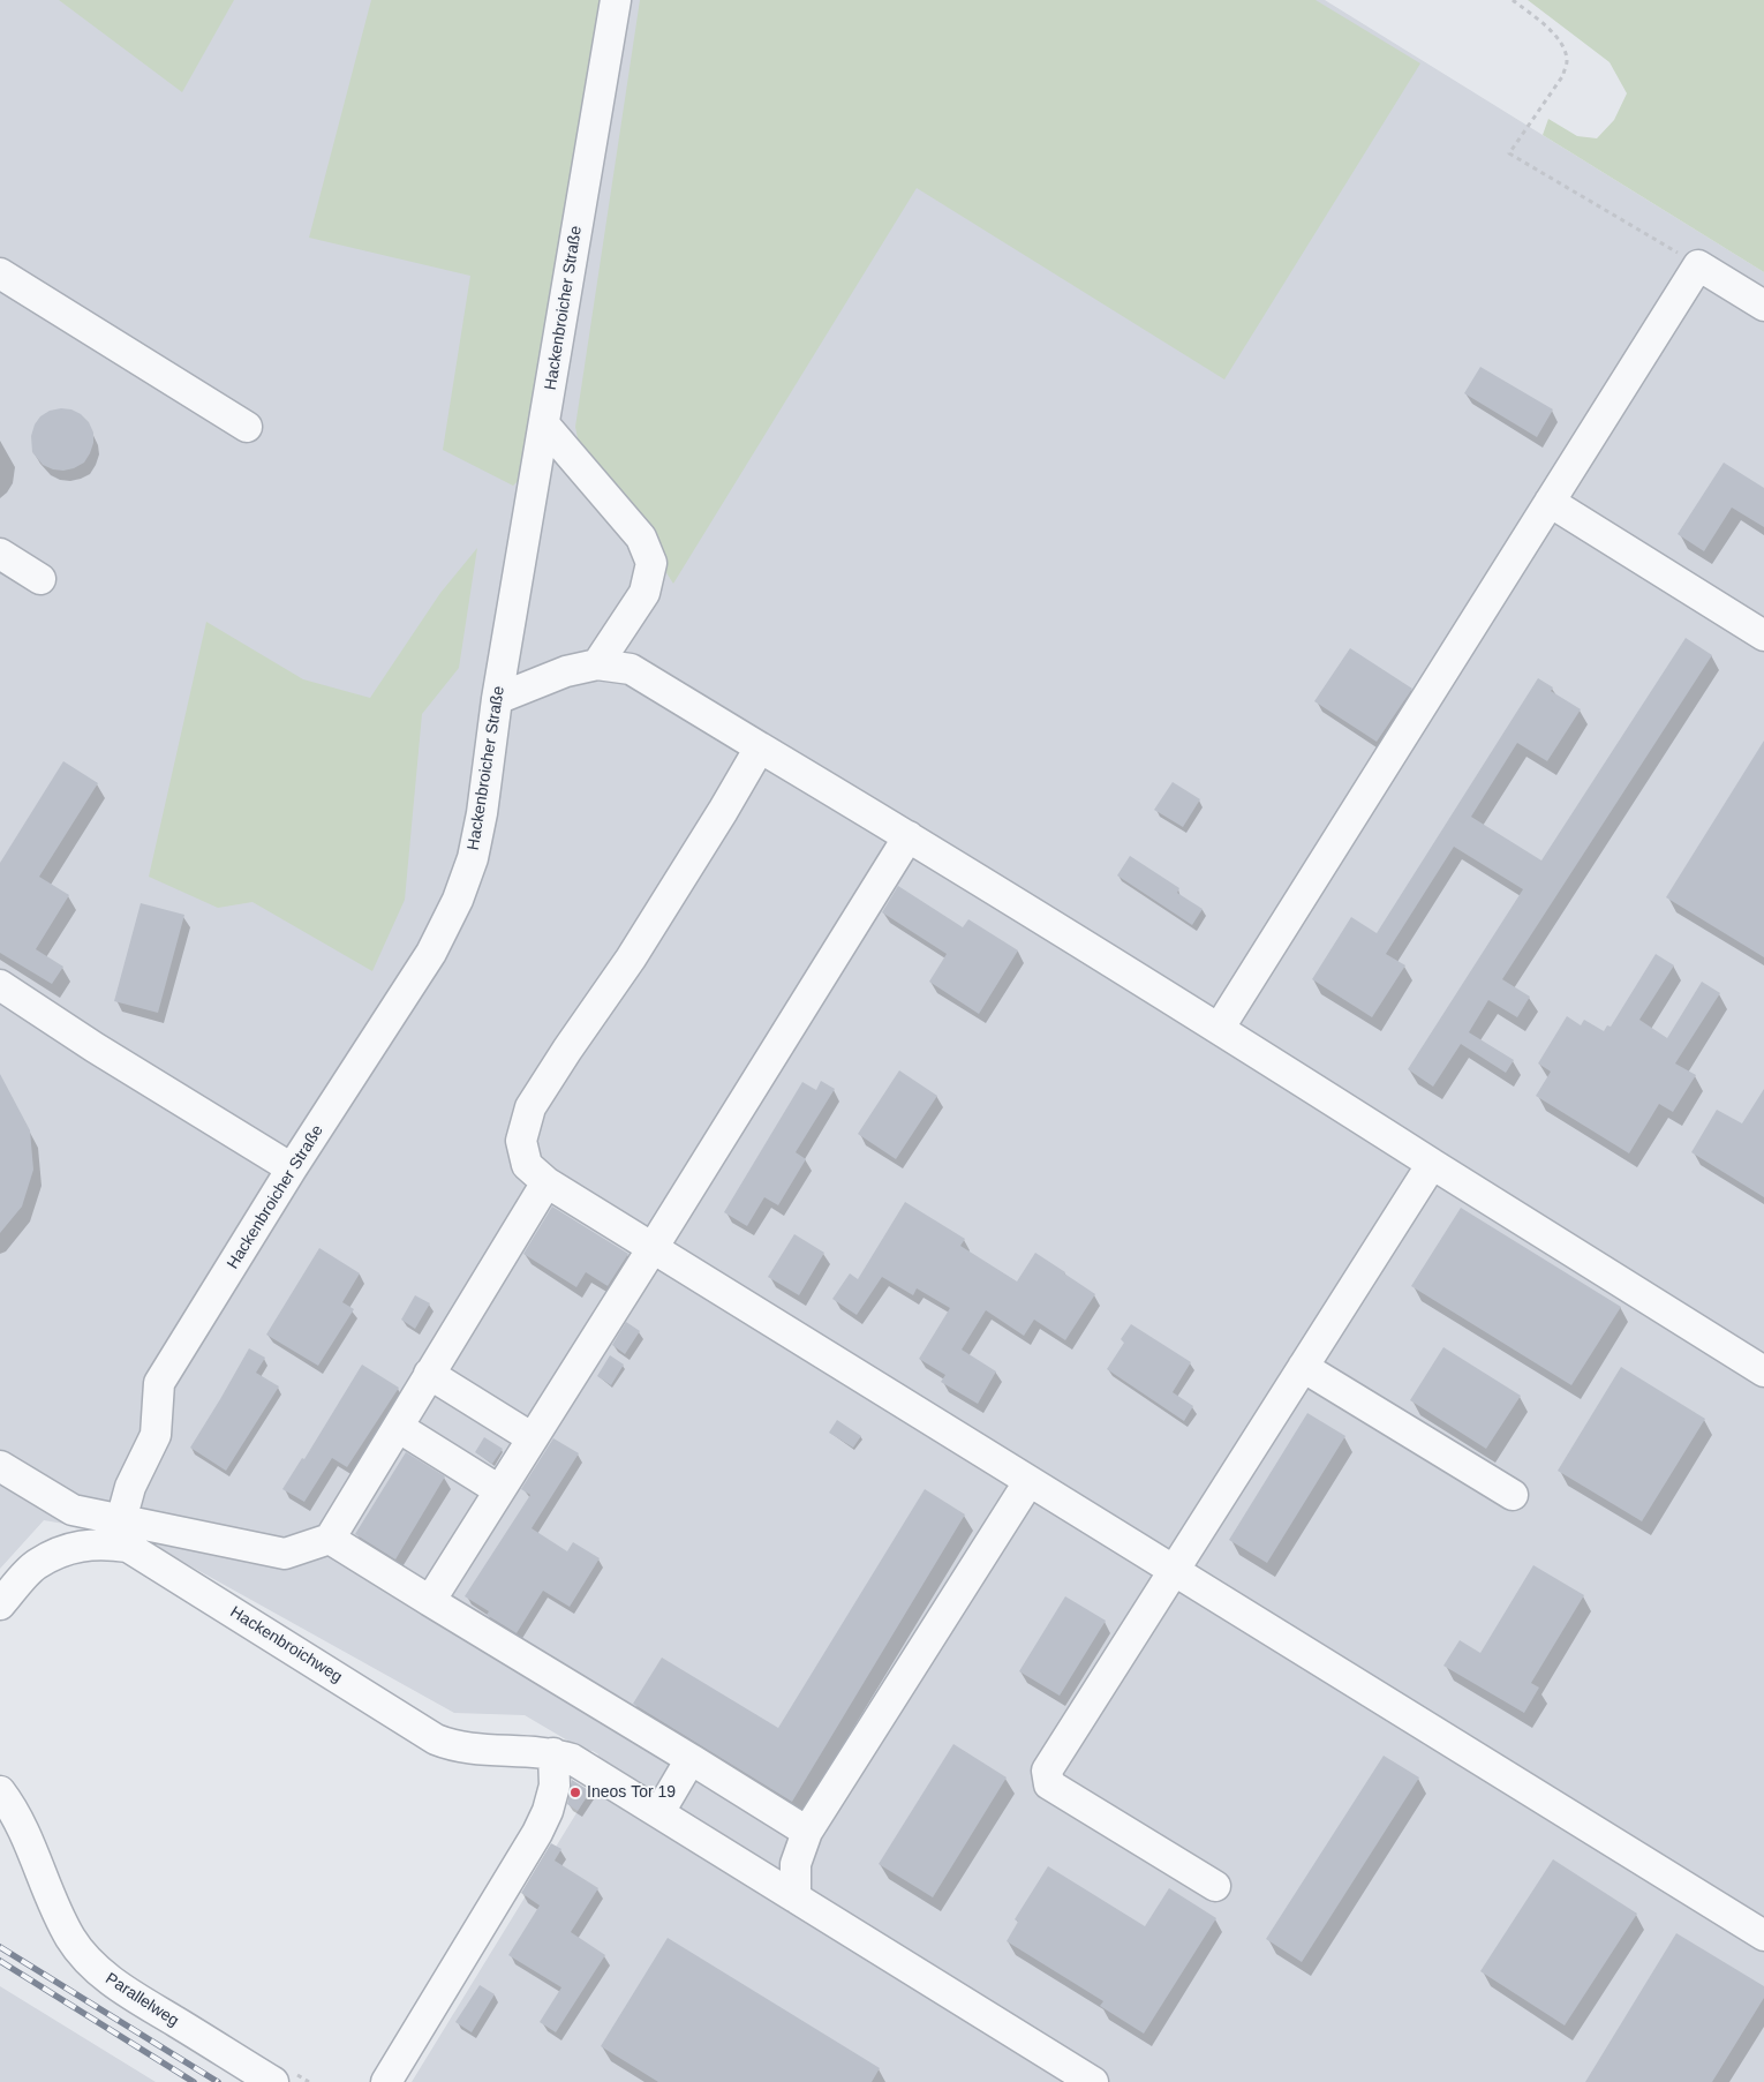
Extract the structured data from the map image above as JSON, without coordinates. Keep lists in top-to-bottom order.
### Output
{
  "streets": {
    "street": ["Hackenbroicher Straße", "Hackenbroichweg", "Parallelweg"]
  },
  "places": ["Ineos Tor 19"]
}
